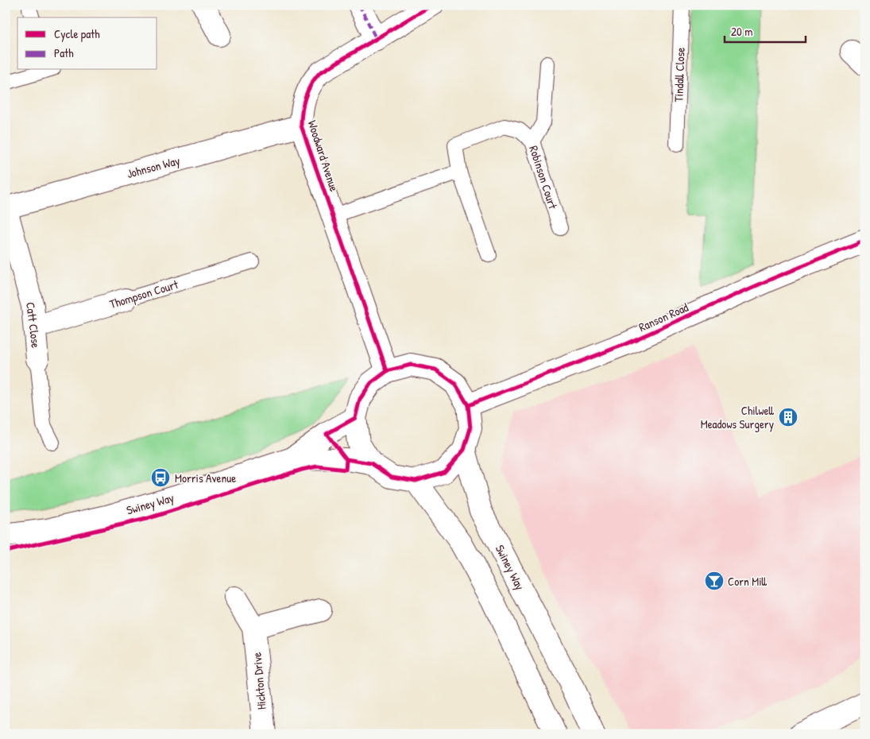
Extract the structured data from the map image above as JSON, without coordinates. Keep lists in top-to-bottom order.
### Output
{
  "streets": {
    "street": [
      "Woodward Avenue",
      "Johnson Way",
      "Thompson Court",
      "Ranson Road",
      "Catt Close",
      "Swiney Way",
      "Hickton Drive"
    ],
    "lane": ["Tindall Close", "Robinson Court"]
  },
  "crossings": [
    ["Woodward Avenue", "Johnson Way"],
    ["Woodward Avenue", "Ranson Road"],
    ["Woodward Avenue", "Swiney Way"],
    ["Johnson Way", "Catt Close"],
    ["Thompson Court", "Catt Close"],
    ["Ranson Road", "Swiney Way"]
  ],
  "places": {
    "building": ["Chilwell Meadows Surgery"],
    "bus stop": ["Morris Avenue"],
    "bar": ["Corn Mill"]
  },
  "legend": ["Cycle path", "Path"],
  "scale_bar": "20 m"
}
